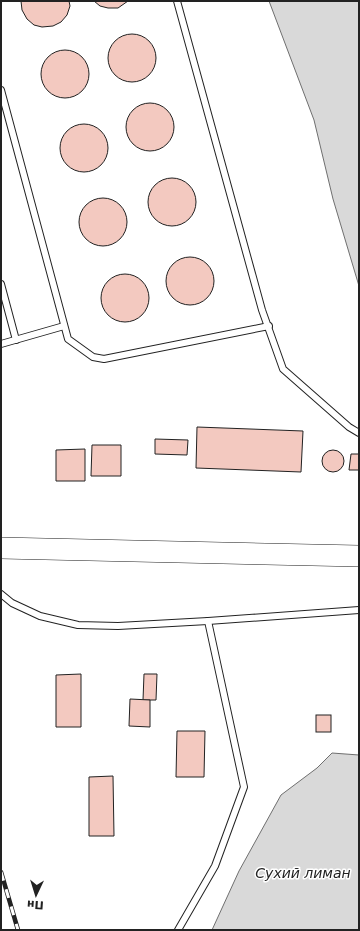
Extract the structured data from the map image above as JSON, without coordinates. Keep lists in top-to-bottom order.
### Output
{
  "water": ["Сухий лиман"],
  "north": "bottom"
}
